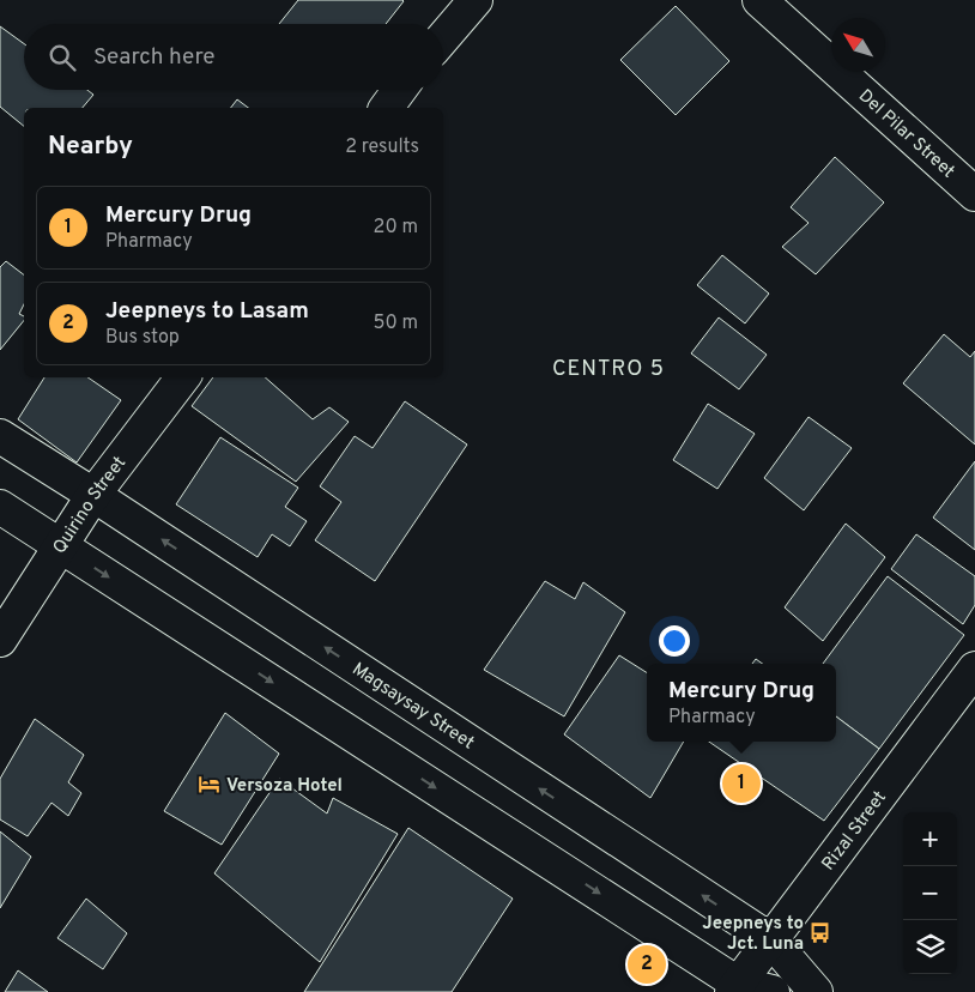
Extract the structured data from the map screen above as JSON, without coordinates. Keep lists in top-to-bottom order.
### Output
{
  "streets": {
    "street": [
      "Del Pilar Street",
      "Quirino Street",
      "Magsaysay Street",
      "Rizal Street"
    ]
  },
  "crossings": [
    ["Quirino Street", "Magsaysay Street"],
    ["Magsaysay Street", "Rizal Street"]
  ],
  "districts": ["CENTRO 5"],
  "places": {
    "hotel": ["Versoza Hotel"],
    "bus stop": ["Jeepneys to Jct. Luna"]
  },
  "north": "top left",
  "page": {
    "search": "Search here",
    "heading": ["Nearby", "2 results"],
    "list": [
      {
        "mark": "1",
        "name": "Mercury Drug",
        "note": "Pharmacy",
        "value": "20 m"
      },
      {
        "mark": "2",
        "name": "Jeepneys to Lasam",
        "note": "Bus stop",
        "value": "50 m"
      }
    ],
    "popup": ["Mercury Drug", "Pharmacy"],
    "pins": ["1", "2"],
    "map_buttons": ["+", "−"]
  }
}
